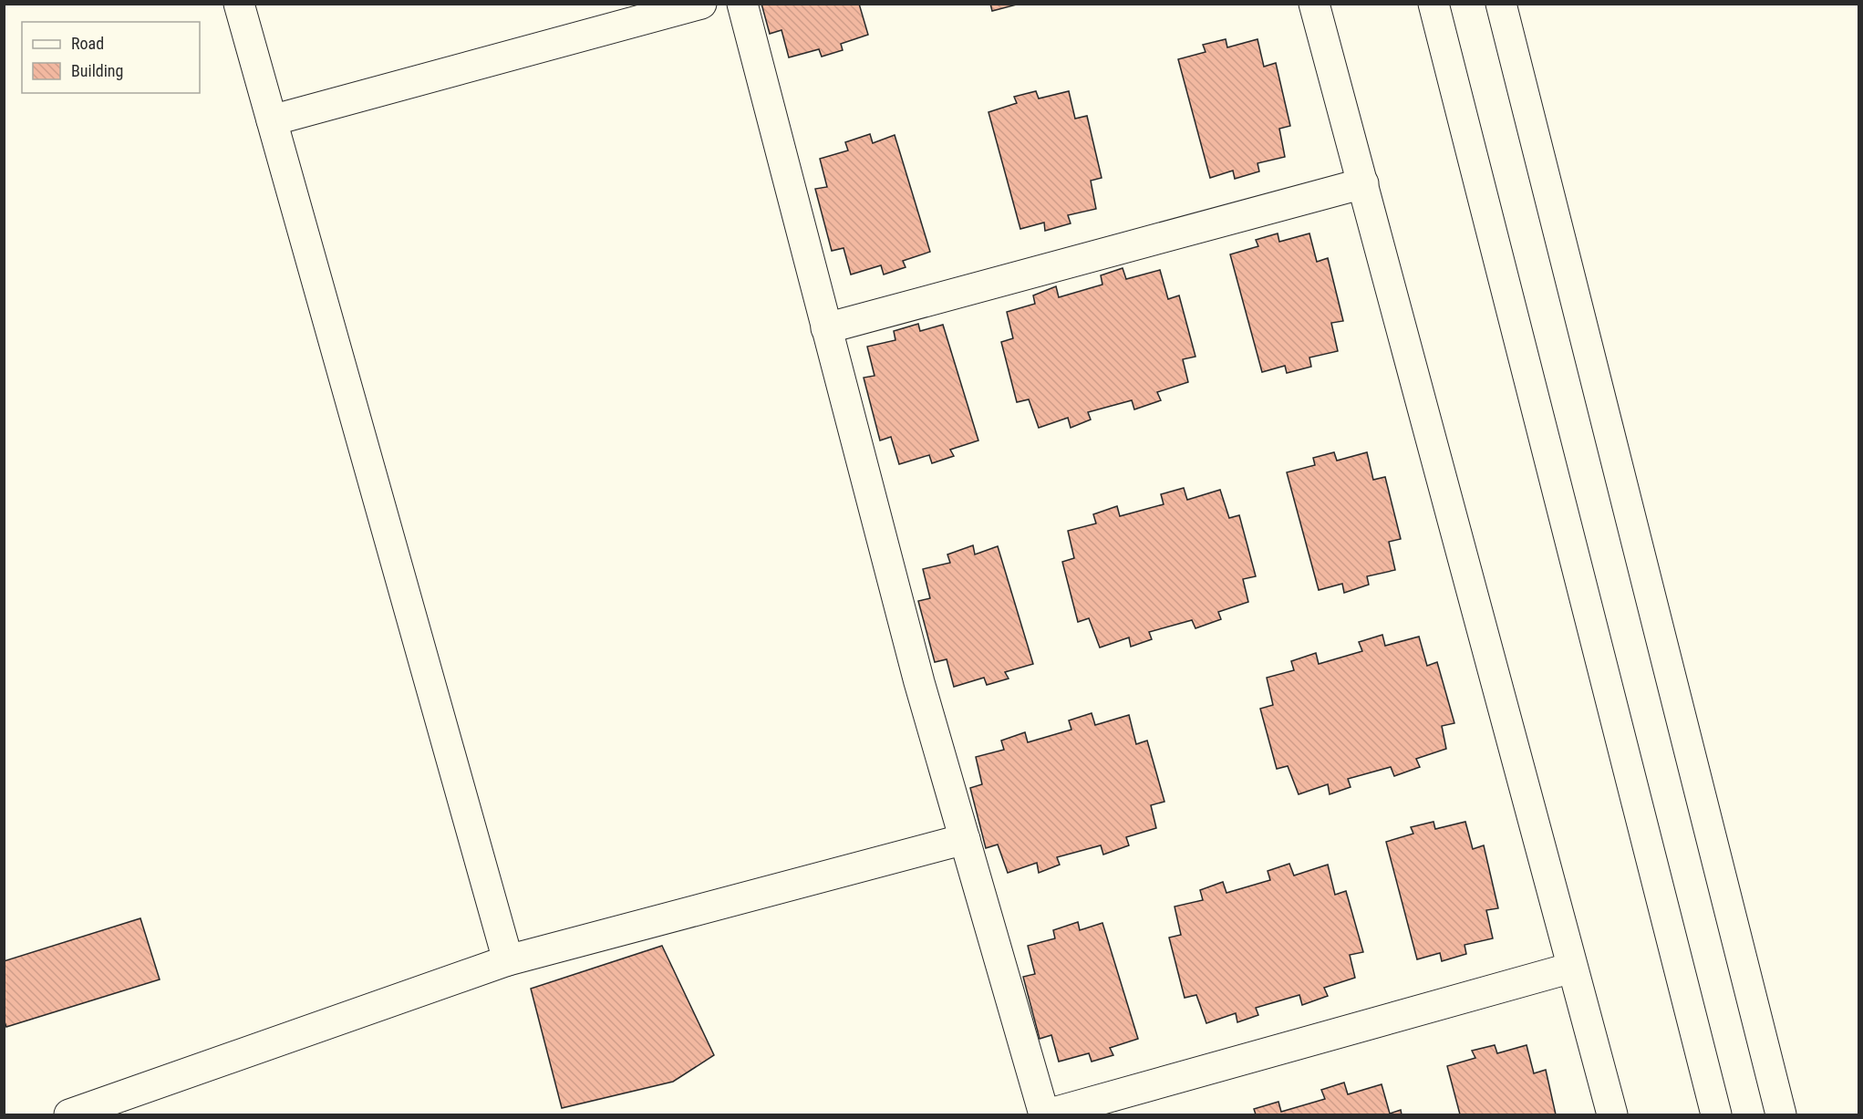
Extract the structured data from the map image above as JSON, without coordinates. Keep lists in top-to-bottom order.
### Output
{
  "legend": ["Road", "Building"]
}
